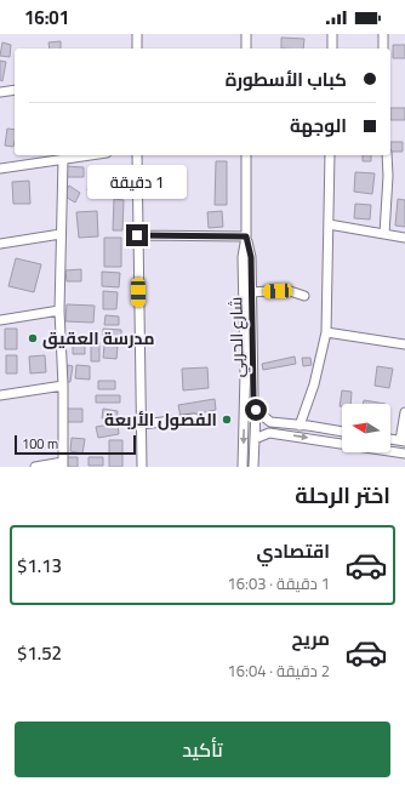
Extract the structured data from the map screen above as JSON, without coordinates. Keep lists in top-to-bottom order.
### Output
{
  "streets": {
    "street": ["شارع الحربي"]
  },
  "places": ["مدرسة العقيق", "الفصول الأربعة"],
  "scale_bar": "100 m",
  "north": "left",
  "page": {
    "status": "16:01",
    "banner": ["كباب الأسطورة", "الوجهة"],
    "bubble": "1 دقيقة",
    "scale": "100 m",
    "heading": "اختر الرحلة",
    "list": [
      {
        "name": "اقتصادي",
        "note": "1 دقيقة · 16:03",
        "value": "$1.13"
      },
      {
        "name": "مريح",
        "note": "2 دقيقة · 16:04",
        "value": "$1.52"
      }
    ],
    "buttons": "تأكيد"
  }
}
